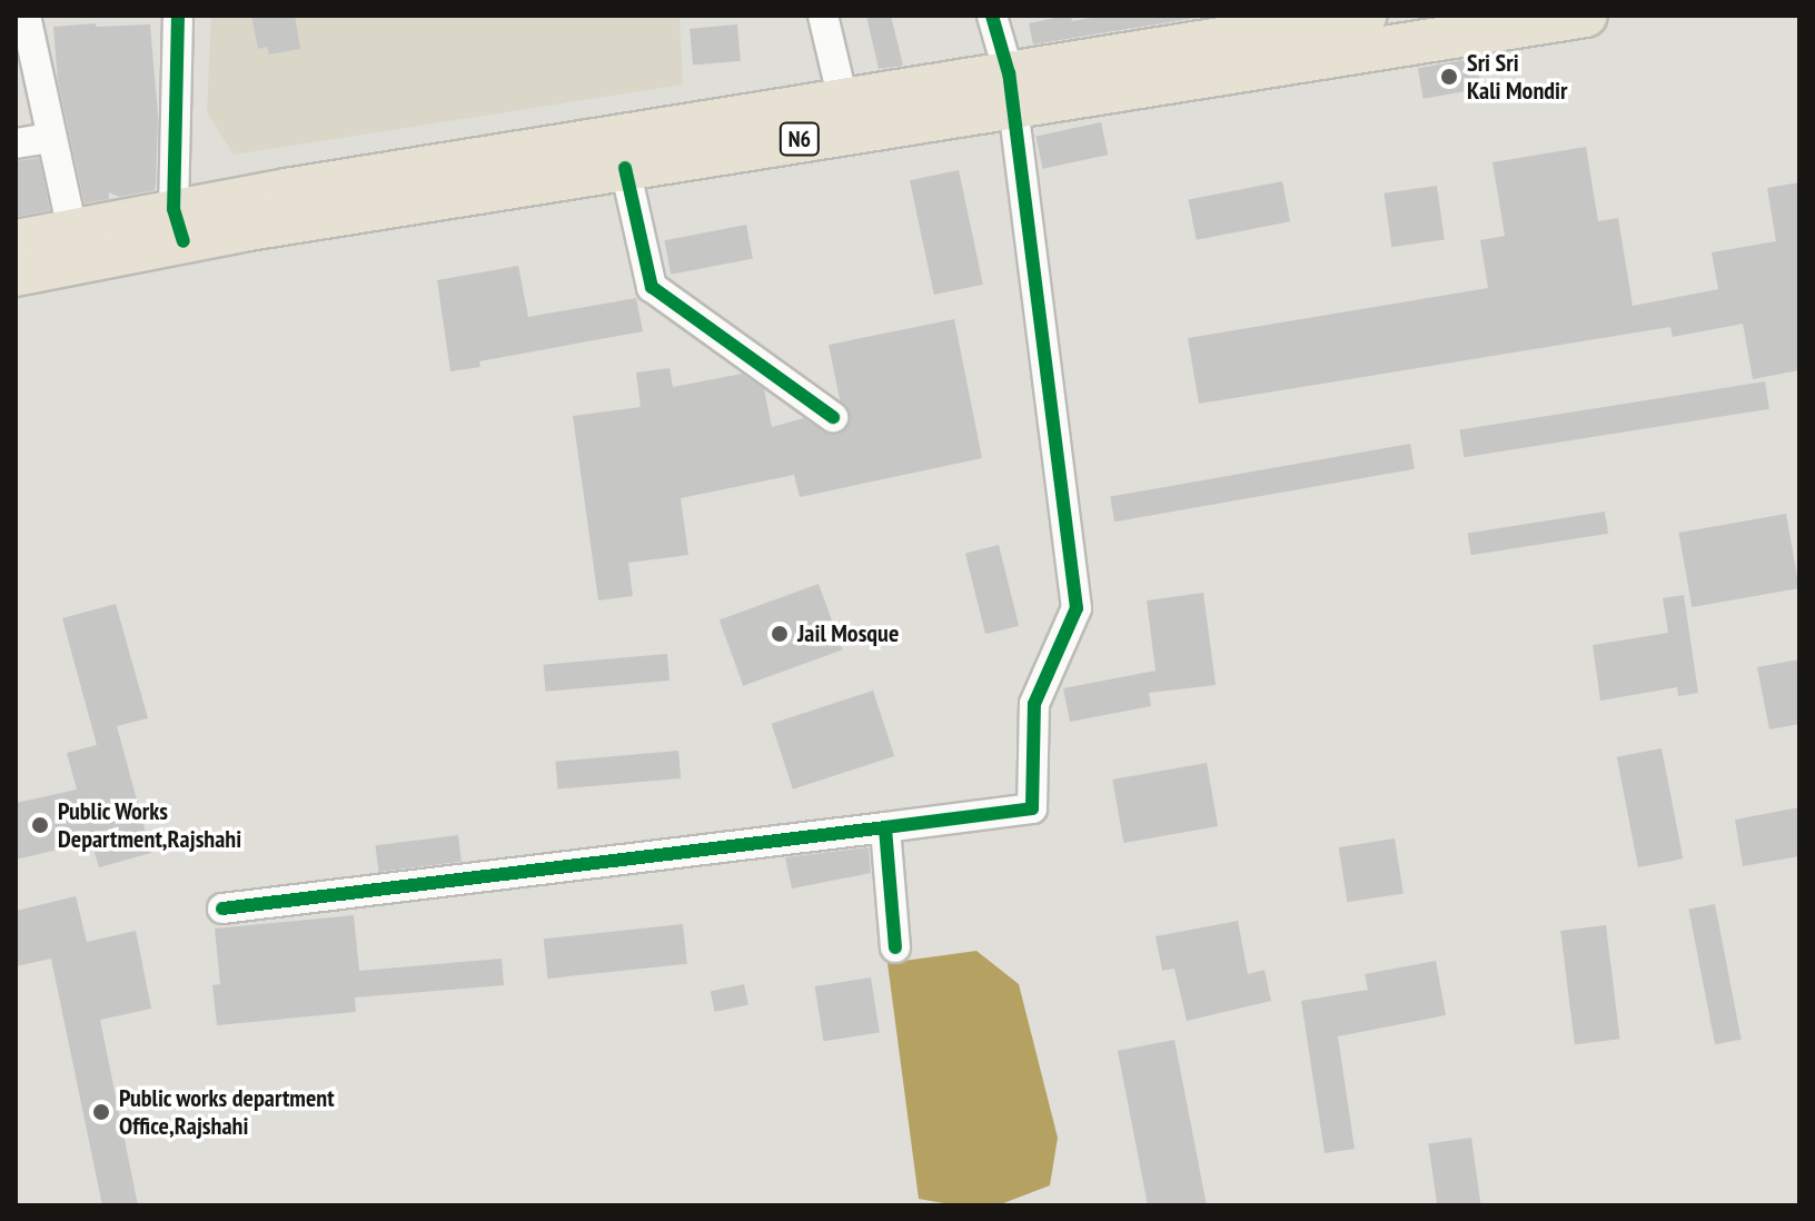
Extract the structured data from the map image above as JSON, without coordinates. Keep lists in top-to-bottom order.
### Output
{
  "streets": {
    "highway": ["N6"]
  },
  "places": [
    "Sri Sri Kali Mondir",
    "Jail Mosque",
    "Public Works Department,Rajshahi",
    "Public works department Office,Rajshahi"
  ]
}
